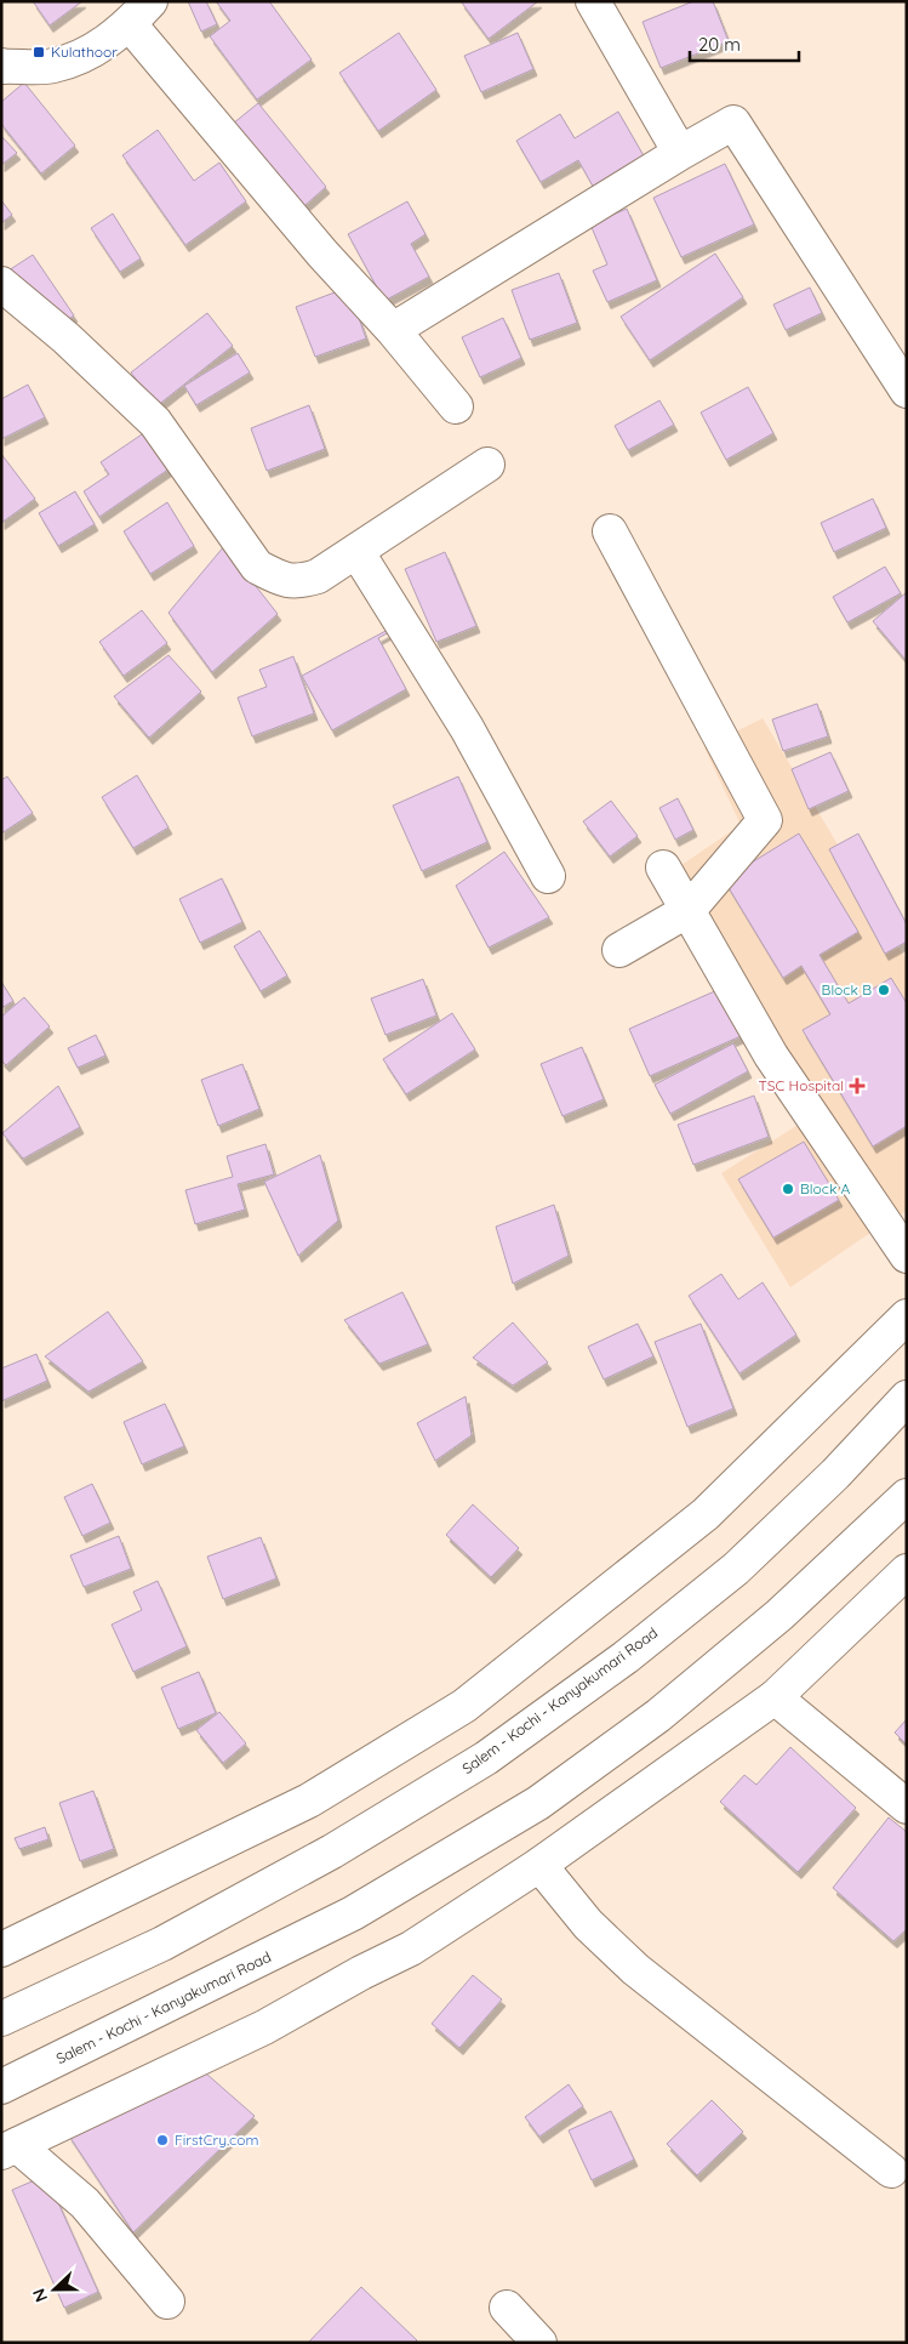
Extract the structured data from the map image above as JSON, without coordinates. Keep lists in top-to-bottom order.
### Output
{
  "streets": {
    "main road": ["Salem - Kochi - Kanyakumari Road"]
  },
  "places": {
    "transit": ["Kulathoor"],
    "other": ["Block B", "Block A", "FirstCry.com"],
    "health": ["TSC Hospital"]
  },
  "scale_bar": "20 m",
  "north": "left"
}
